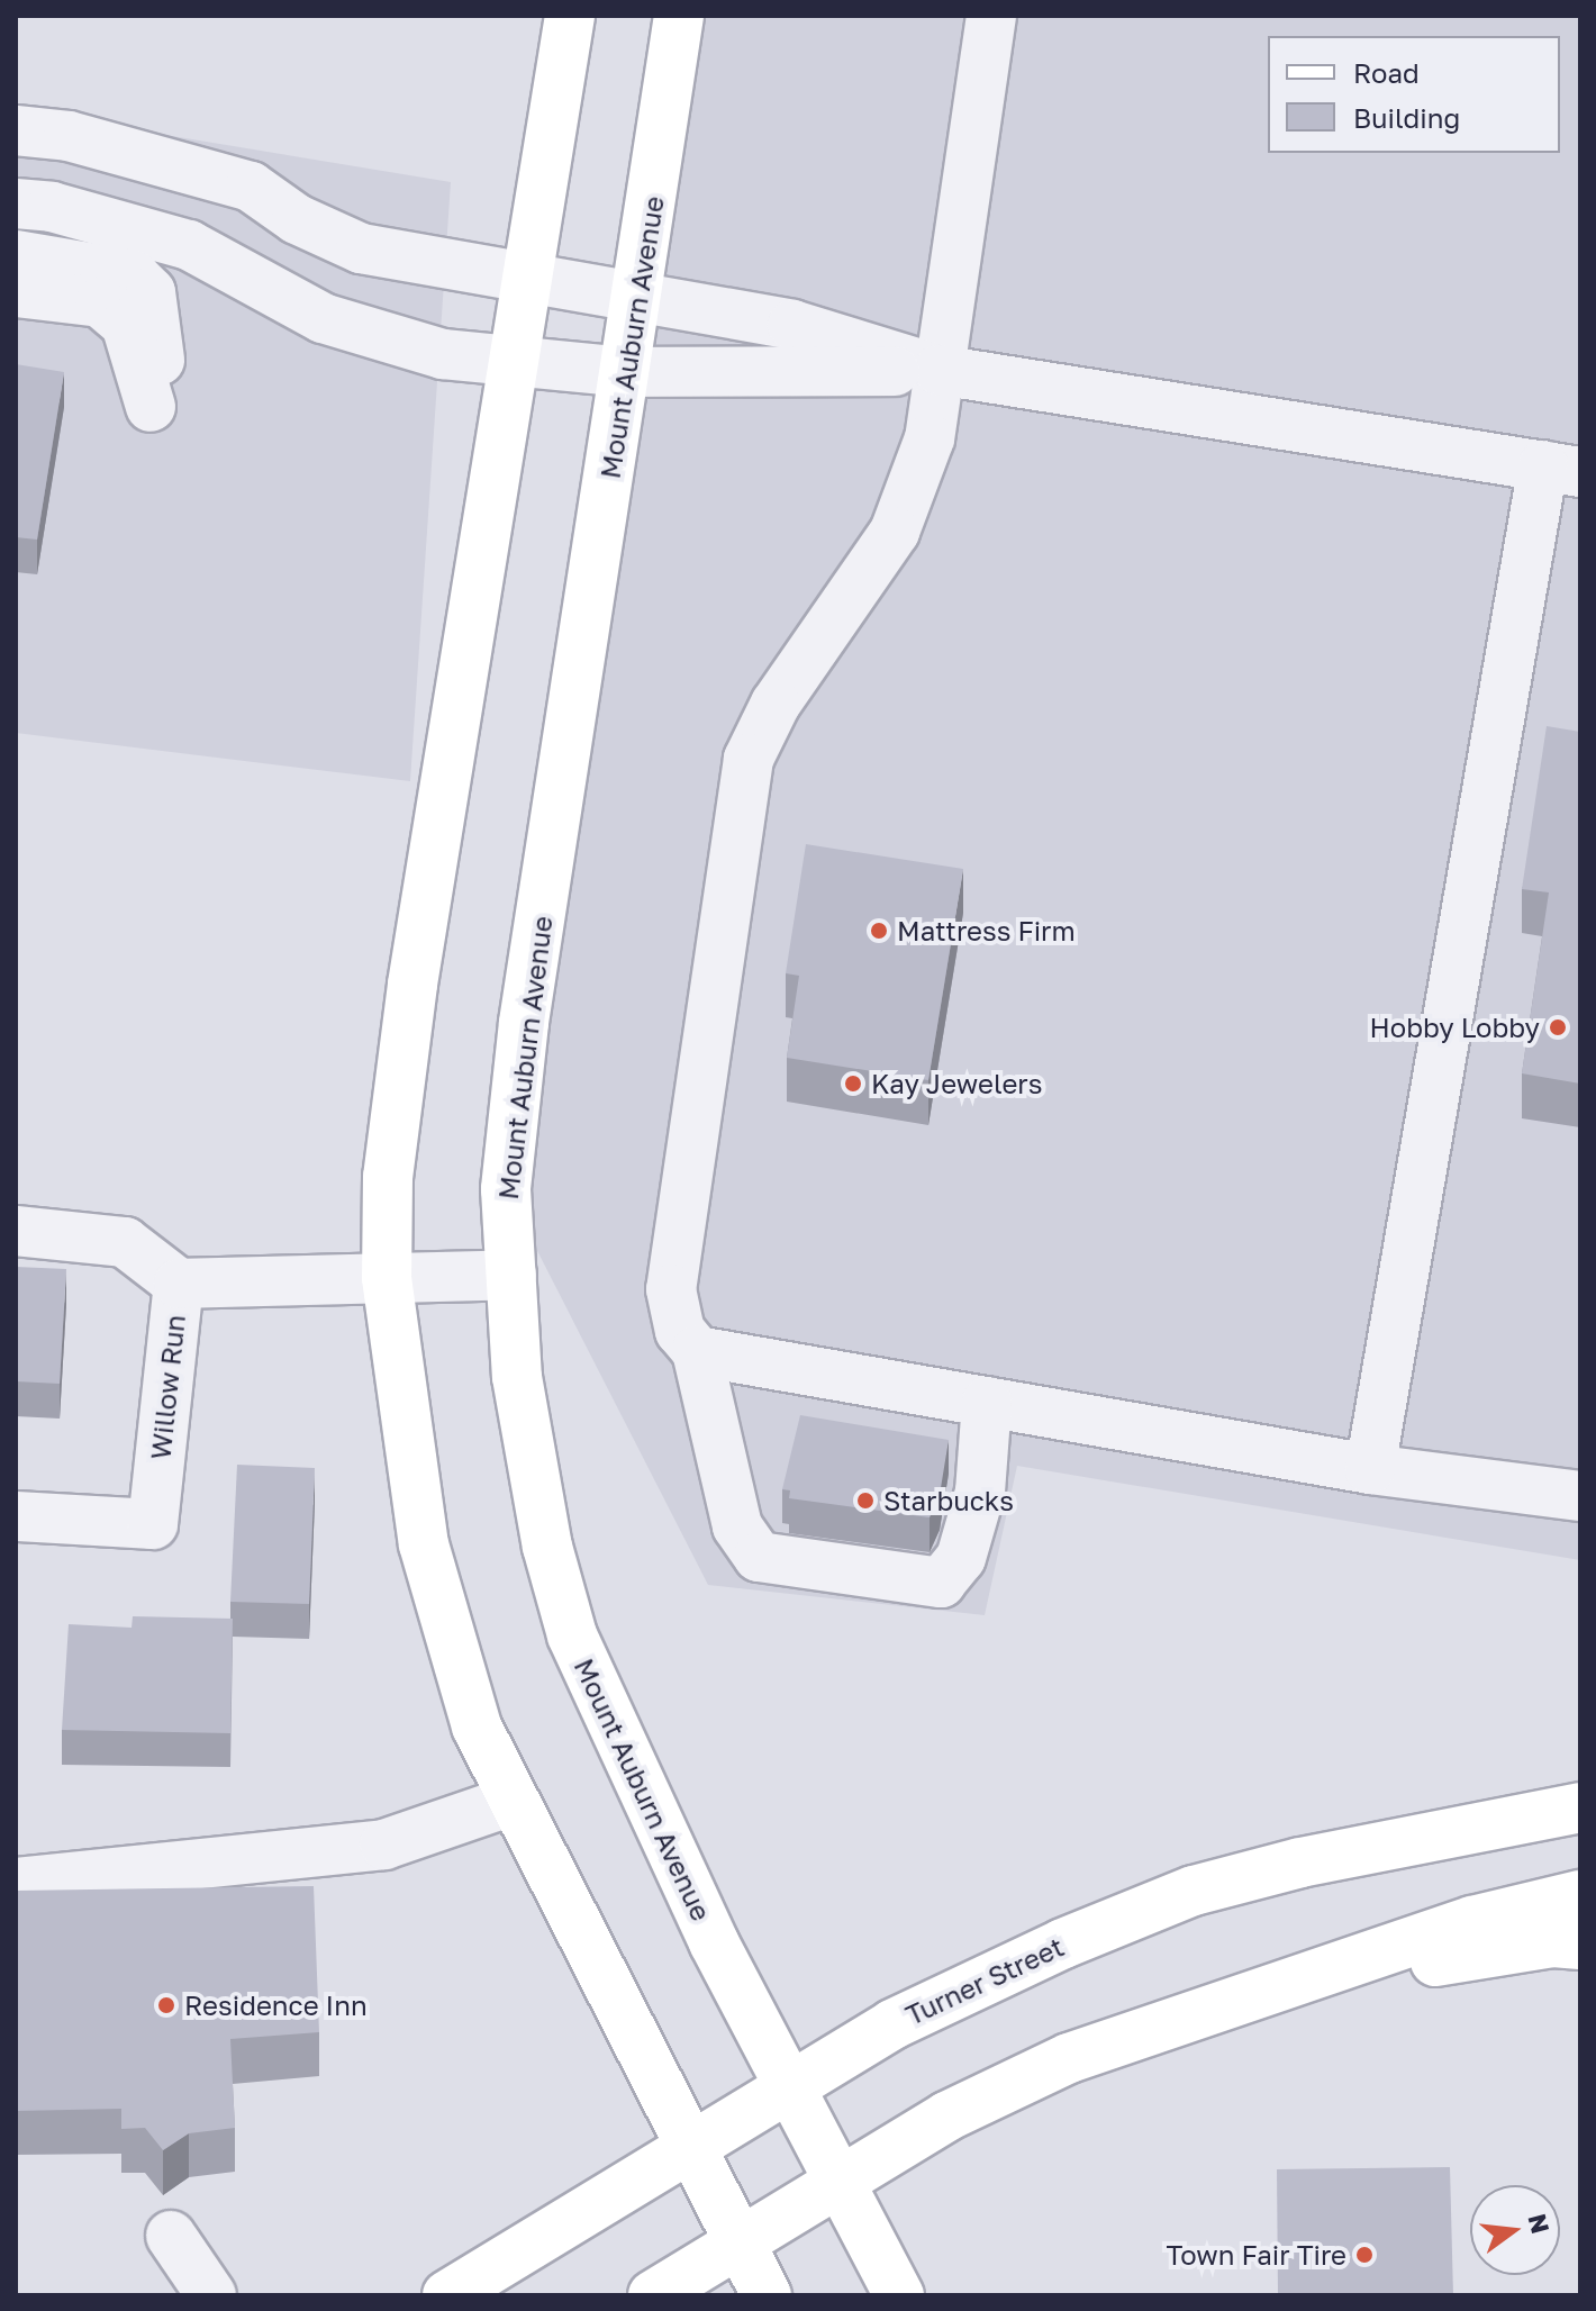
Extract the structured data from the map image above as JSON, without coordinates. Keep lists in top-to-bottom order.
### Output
{
  "streets": {
    "main road": ["Mount Auburn Avenue", "Turner Street"],
    "street": ["Willow Run"]
  },
  "crossings": [
    ["Mount Auburn Avenue", "Willow Run"],
    ["Mount Auburn Avenue", "Turner Street"]
  ],
  "places": [
    "Mattress Firm",
    "Hobby Lobby",
    "Kay Jewelers",
    "Starbucks",
    "Residence Inn",
    "Town Fair Tire"
  ],
  "legend": ["Road", "Building"],
  "north": "right"
}
